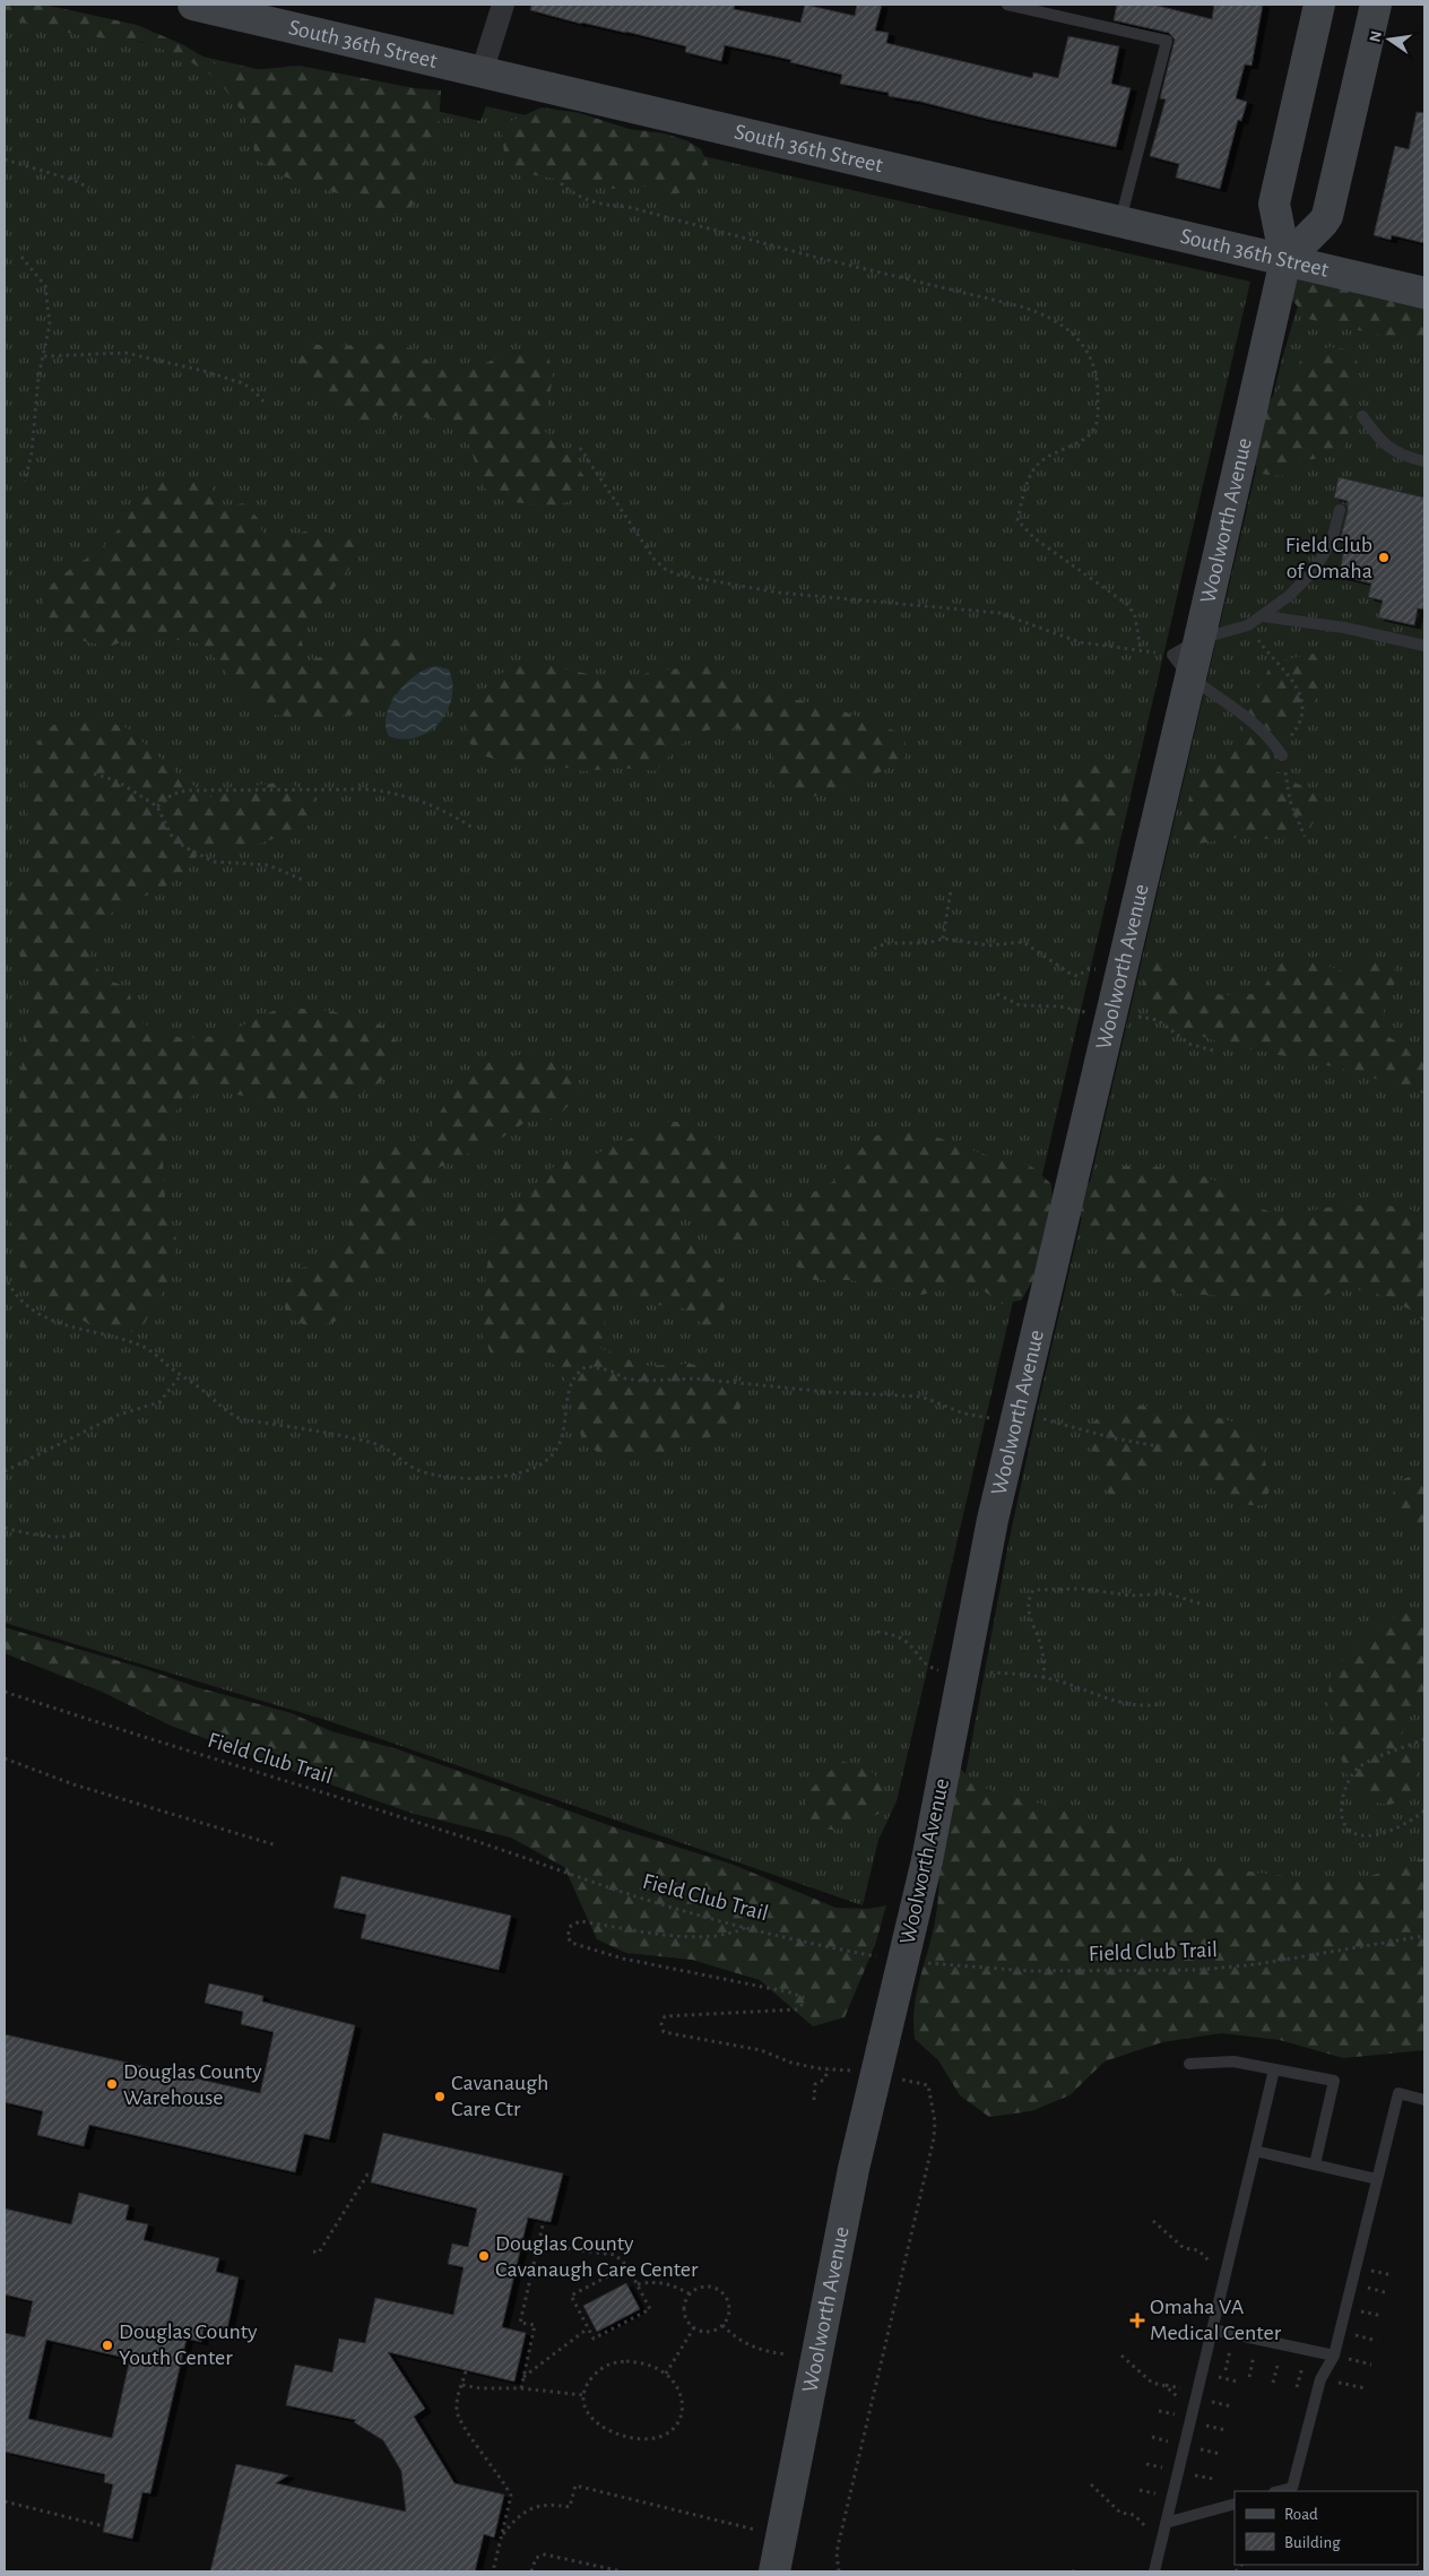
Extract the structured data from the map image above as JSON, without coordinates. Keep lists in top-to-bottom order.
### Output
{
  "streets": {
    "street": ["South 36th Street", "Woolworth Avenue"],
    "path": ["Field Club Trail"]
  },
  "crossings": [
    ["South 36th Street", "Woolworth Avenue"]
  ],
  "places": {
    "other": [
      "Field Club of Omaha",
      "Douglas County Warehouse",
      "Cavanaugh Care Ctr",
      "Douglas County Cavanaugh Care Center",
      "Douglas County Youth Center"
    ],
    "health": ["Omaha VA Medical Center"]
  },
  "legend": ["Road", "Building"],
  "north": "left"
}
